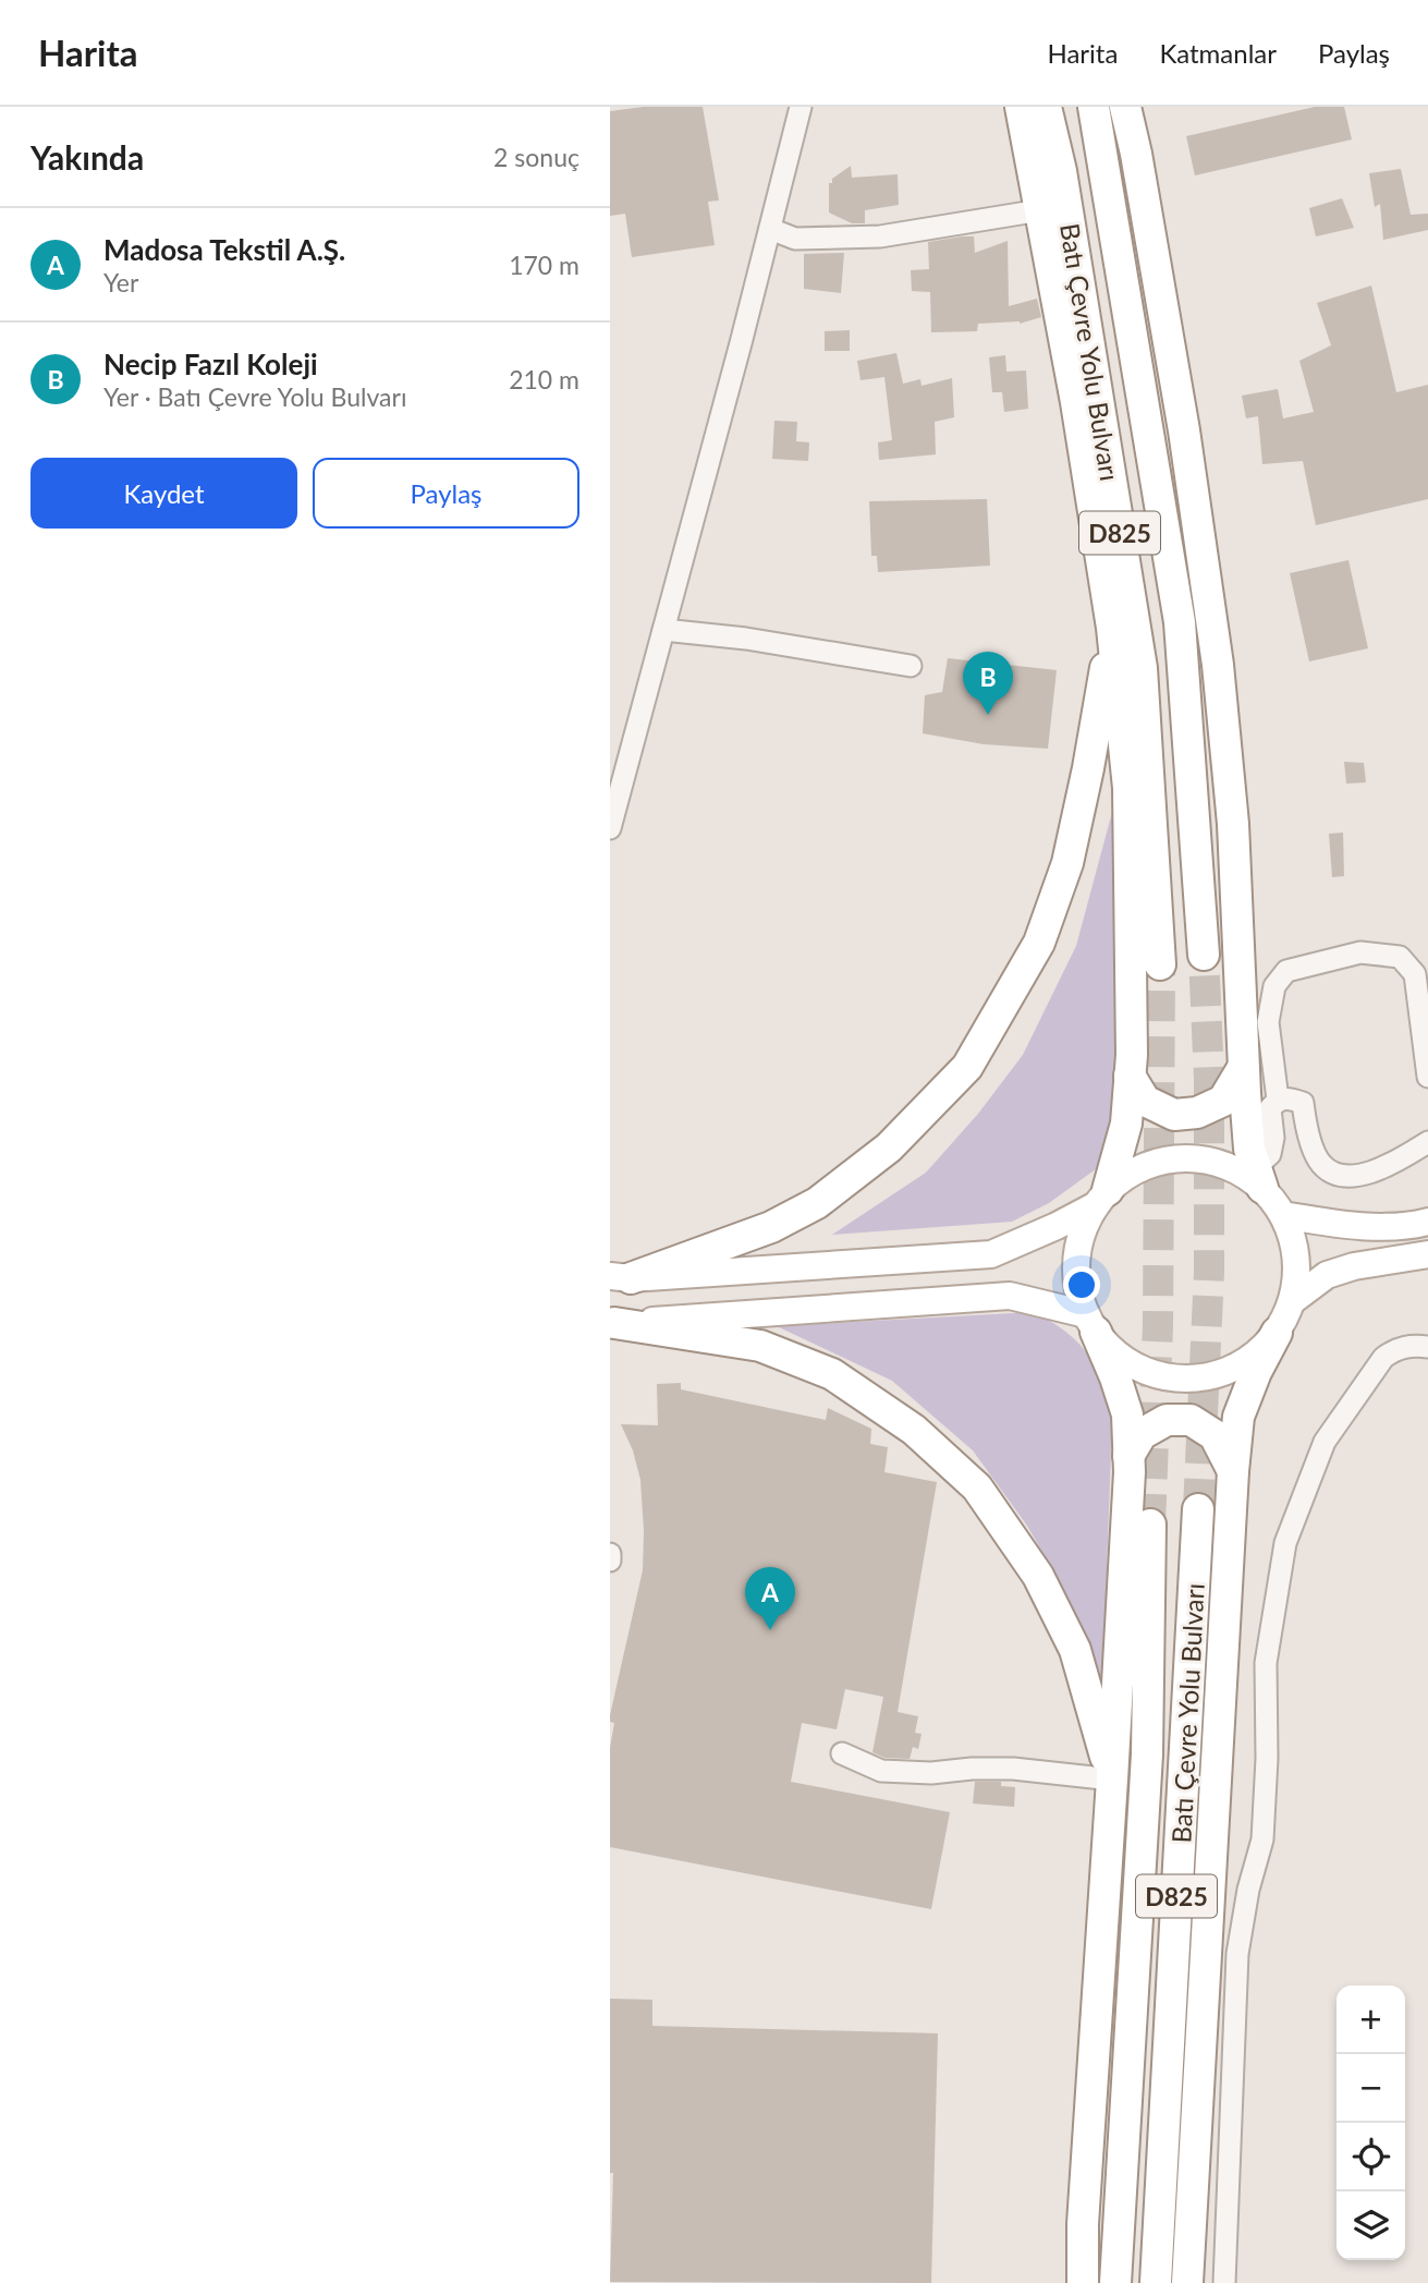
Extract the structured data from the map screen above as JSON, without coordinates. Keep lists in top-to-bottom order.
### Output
{
  "streets": {
    "highway": ["Batı Çevre Yolu Bulvarı", "D825"]
  },
  "page": {
    "header": "Harita",
    "nav": ["Harita", "Katmanlar", "Paylaş"],
    "heading": ["Yakında", "2 sonuç"],
    "list": [
      {
        "mark": "A",
        "name": "Madosa Tekstil A.Ş.",
        "note": "Yer",
        "value": "170 m"
      },
      {
        "mark": "B",
        "name": "Necip Fazıl Koleji",
        "note": "Yer · Batı Çevre Yolu Bulvarı",
        "value": "210 m"
      }
    ],
    "buttons": ["Kaydet", "Paylaş"],
    "pins": ["B", "A"],
    "map_buttons": ["+", "−"]
  }
}
